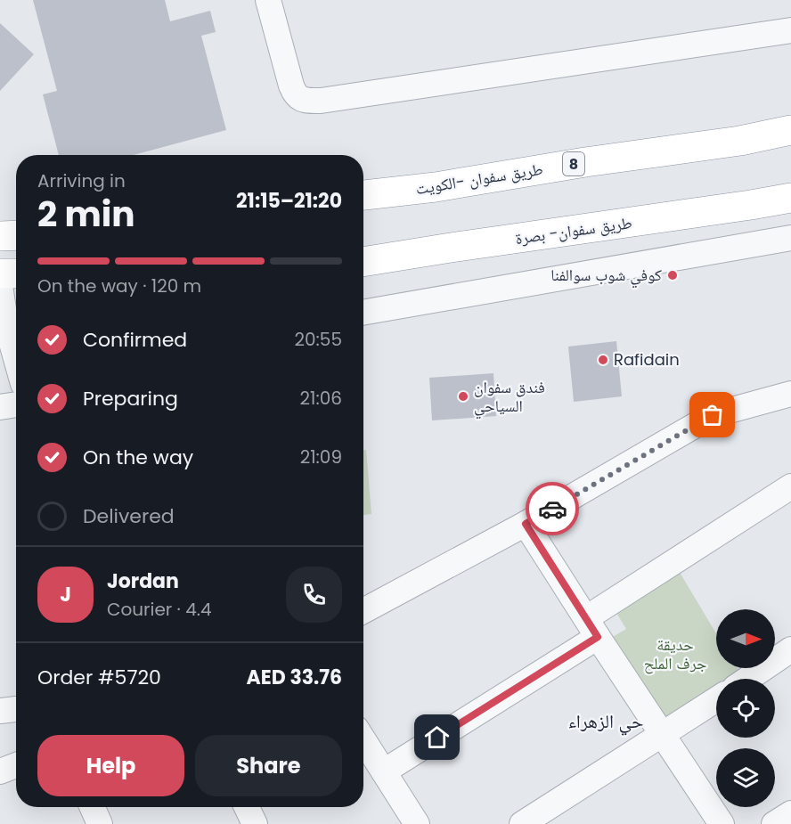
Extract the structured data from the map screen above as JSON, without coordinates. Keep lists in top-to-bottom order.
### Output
{
  "streets": {
    "highway": ["8", "طريق سفوان -الكويت", "طريق سفوان- بصرة"]
  },
  "districts": ["حي الزهراء"],
  "parks": ["حديقة جرف الملح"],
  "places": ["كوفي شوب سوالفنا", "Rafidain", "فندق سفوان السياحي"],
  "north": "right",
  "page": {
    "heading": ["2 min", "Arriving in", "21:15–21:20"],
    "panel": [
      "Jordan",
      "Courier · 4.4",
      "Order #5720",
      "AED 33.76"
    ],
    "bar": "On the way · 120 m",
    "list": [
      ["Confirmed", "20:55"],
      ["Preparing", "21:06"],
      ["On the way", "21:09"],
      "Delivered"
    ],
    "round": "J",
    "buttons": ["Help", "Share"]
  }
}
